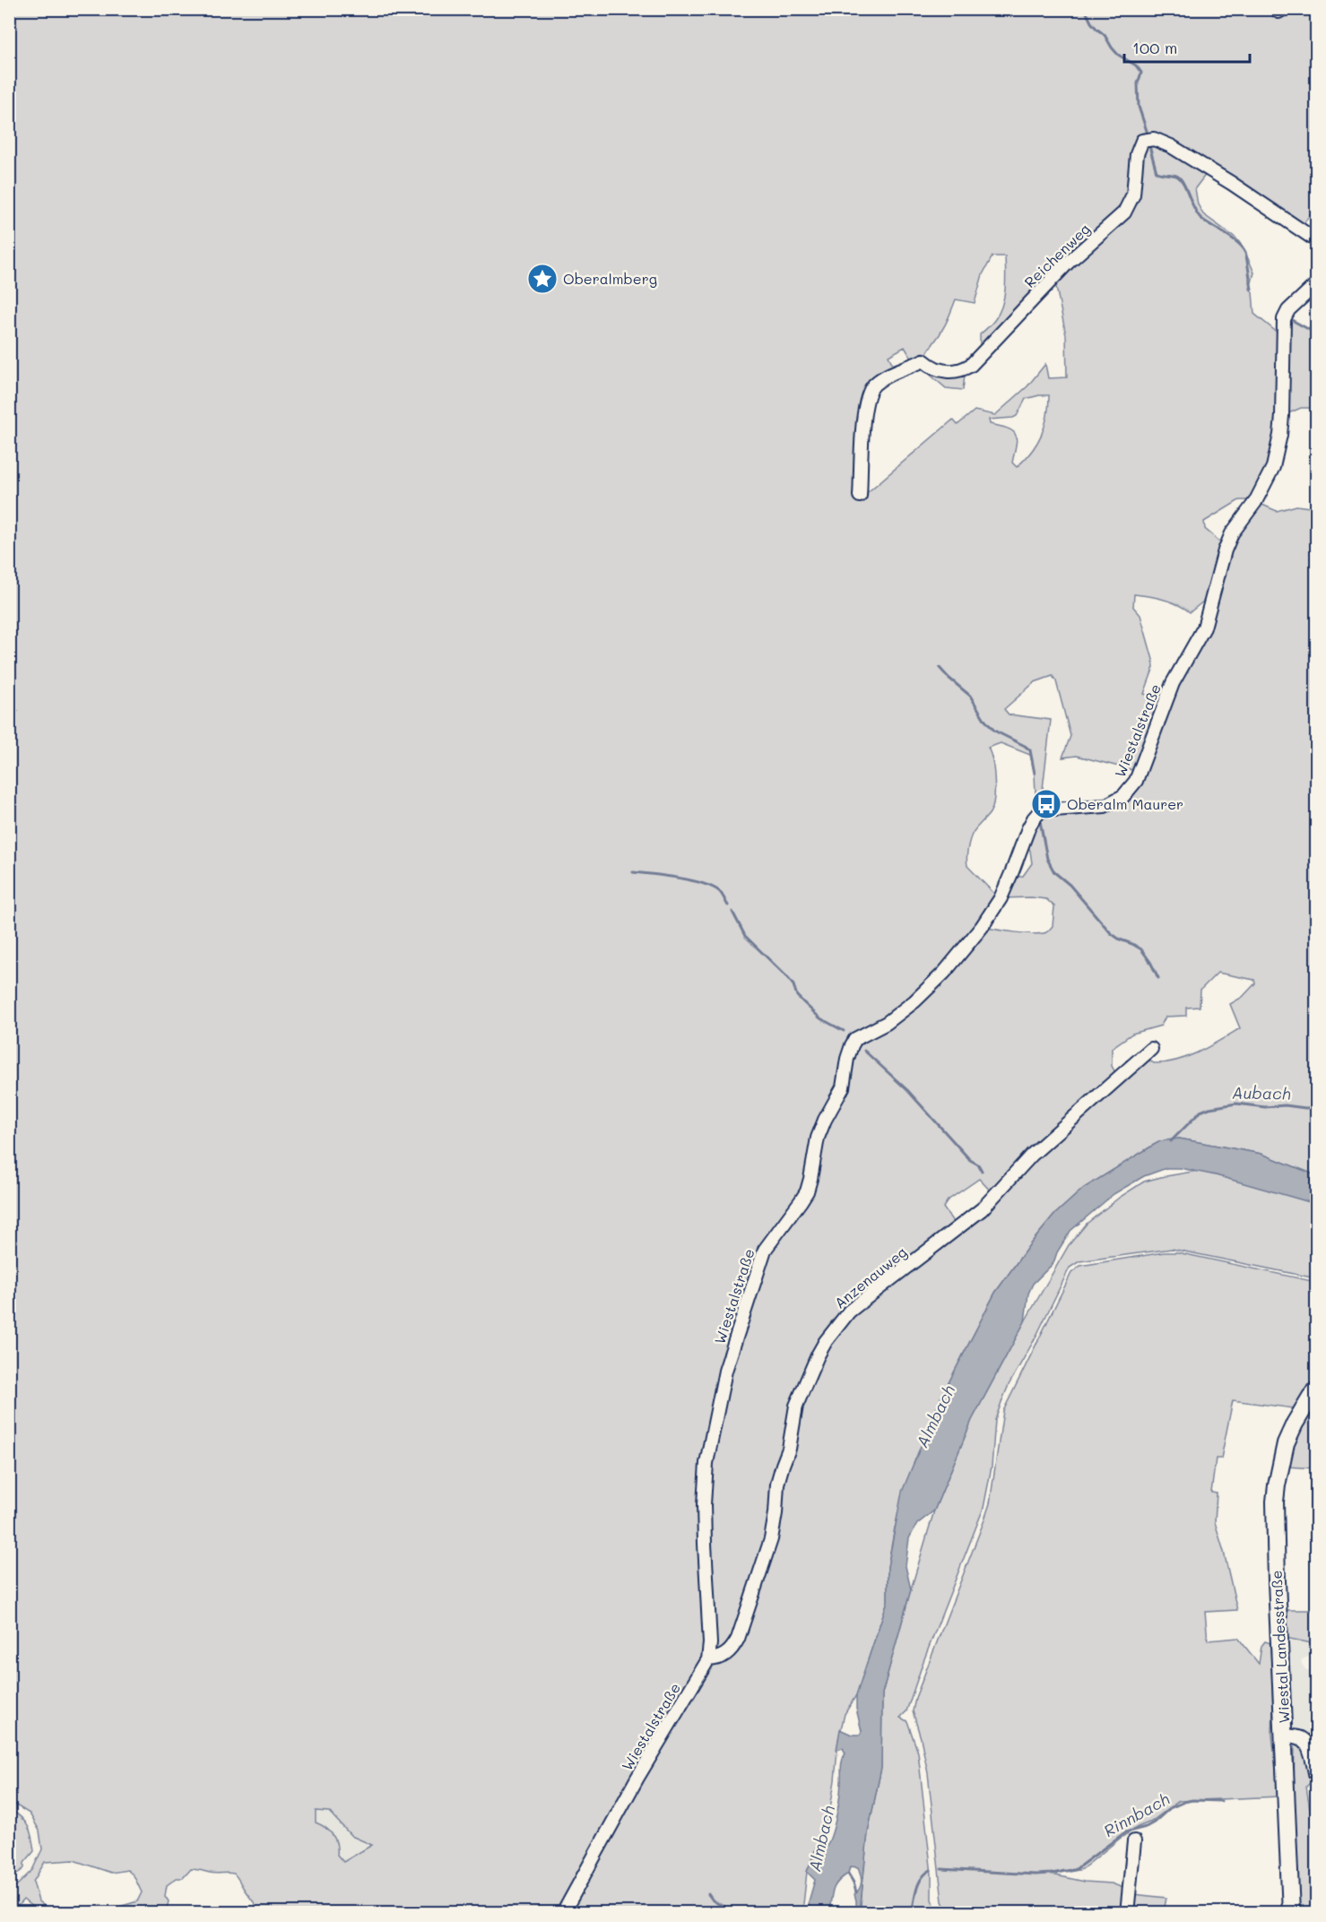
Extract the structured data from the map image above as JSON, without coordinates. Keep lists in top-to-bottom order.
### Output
{
  "streets": {
    "main road": ["Wiestal Landesstraße"],
    "street": ["Reichenweg", "Wiestalstraße", "Anzenauweg"]
  },
  "crossings": [
    ["Wiestalstraße", "Anzenauweg"]
  ],
  "water": ["Aubach", "Almbach", "Rinnbach"],
  "places": {
    "place": ["Oberalmberg"],
    "bus stop": ["Oberalm Maurer"]
  },
  "scale_bar": "100 m"
}
